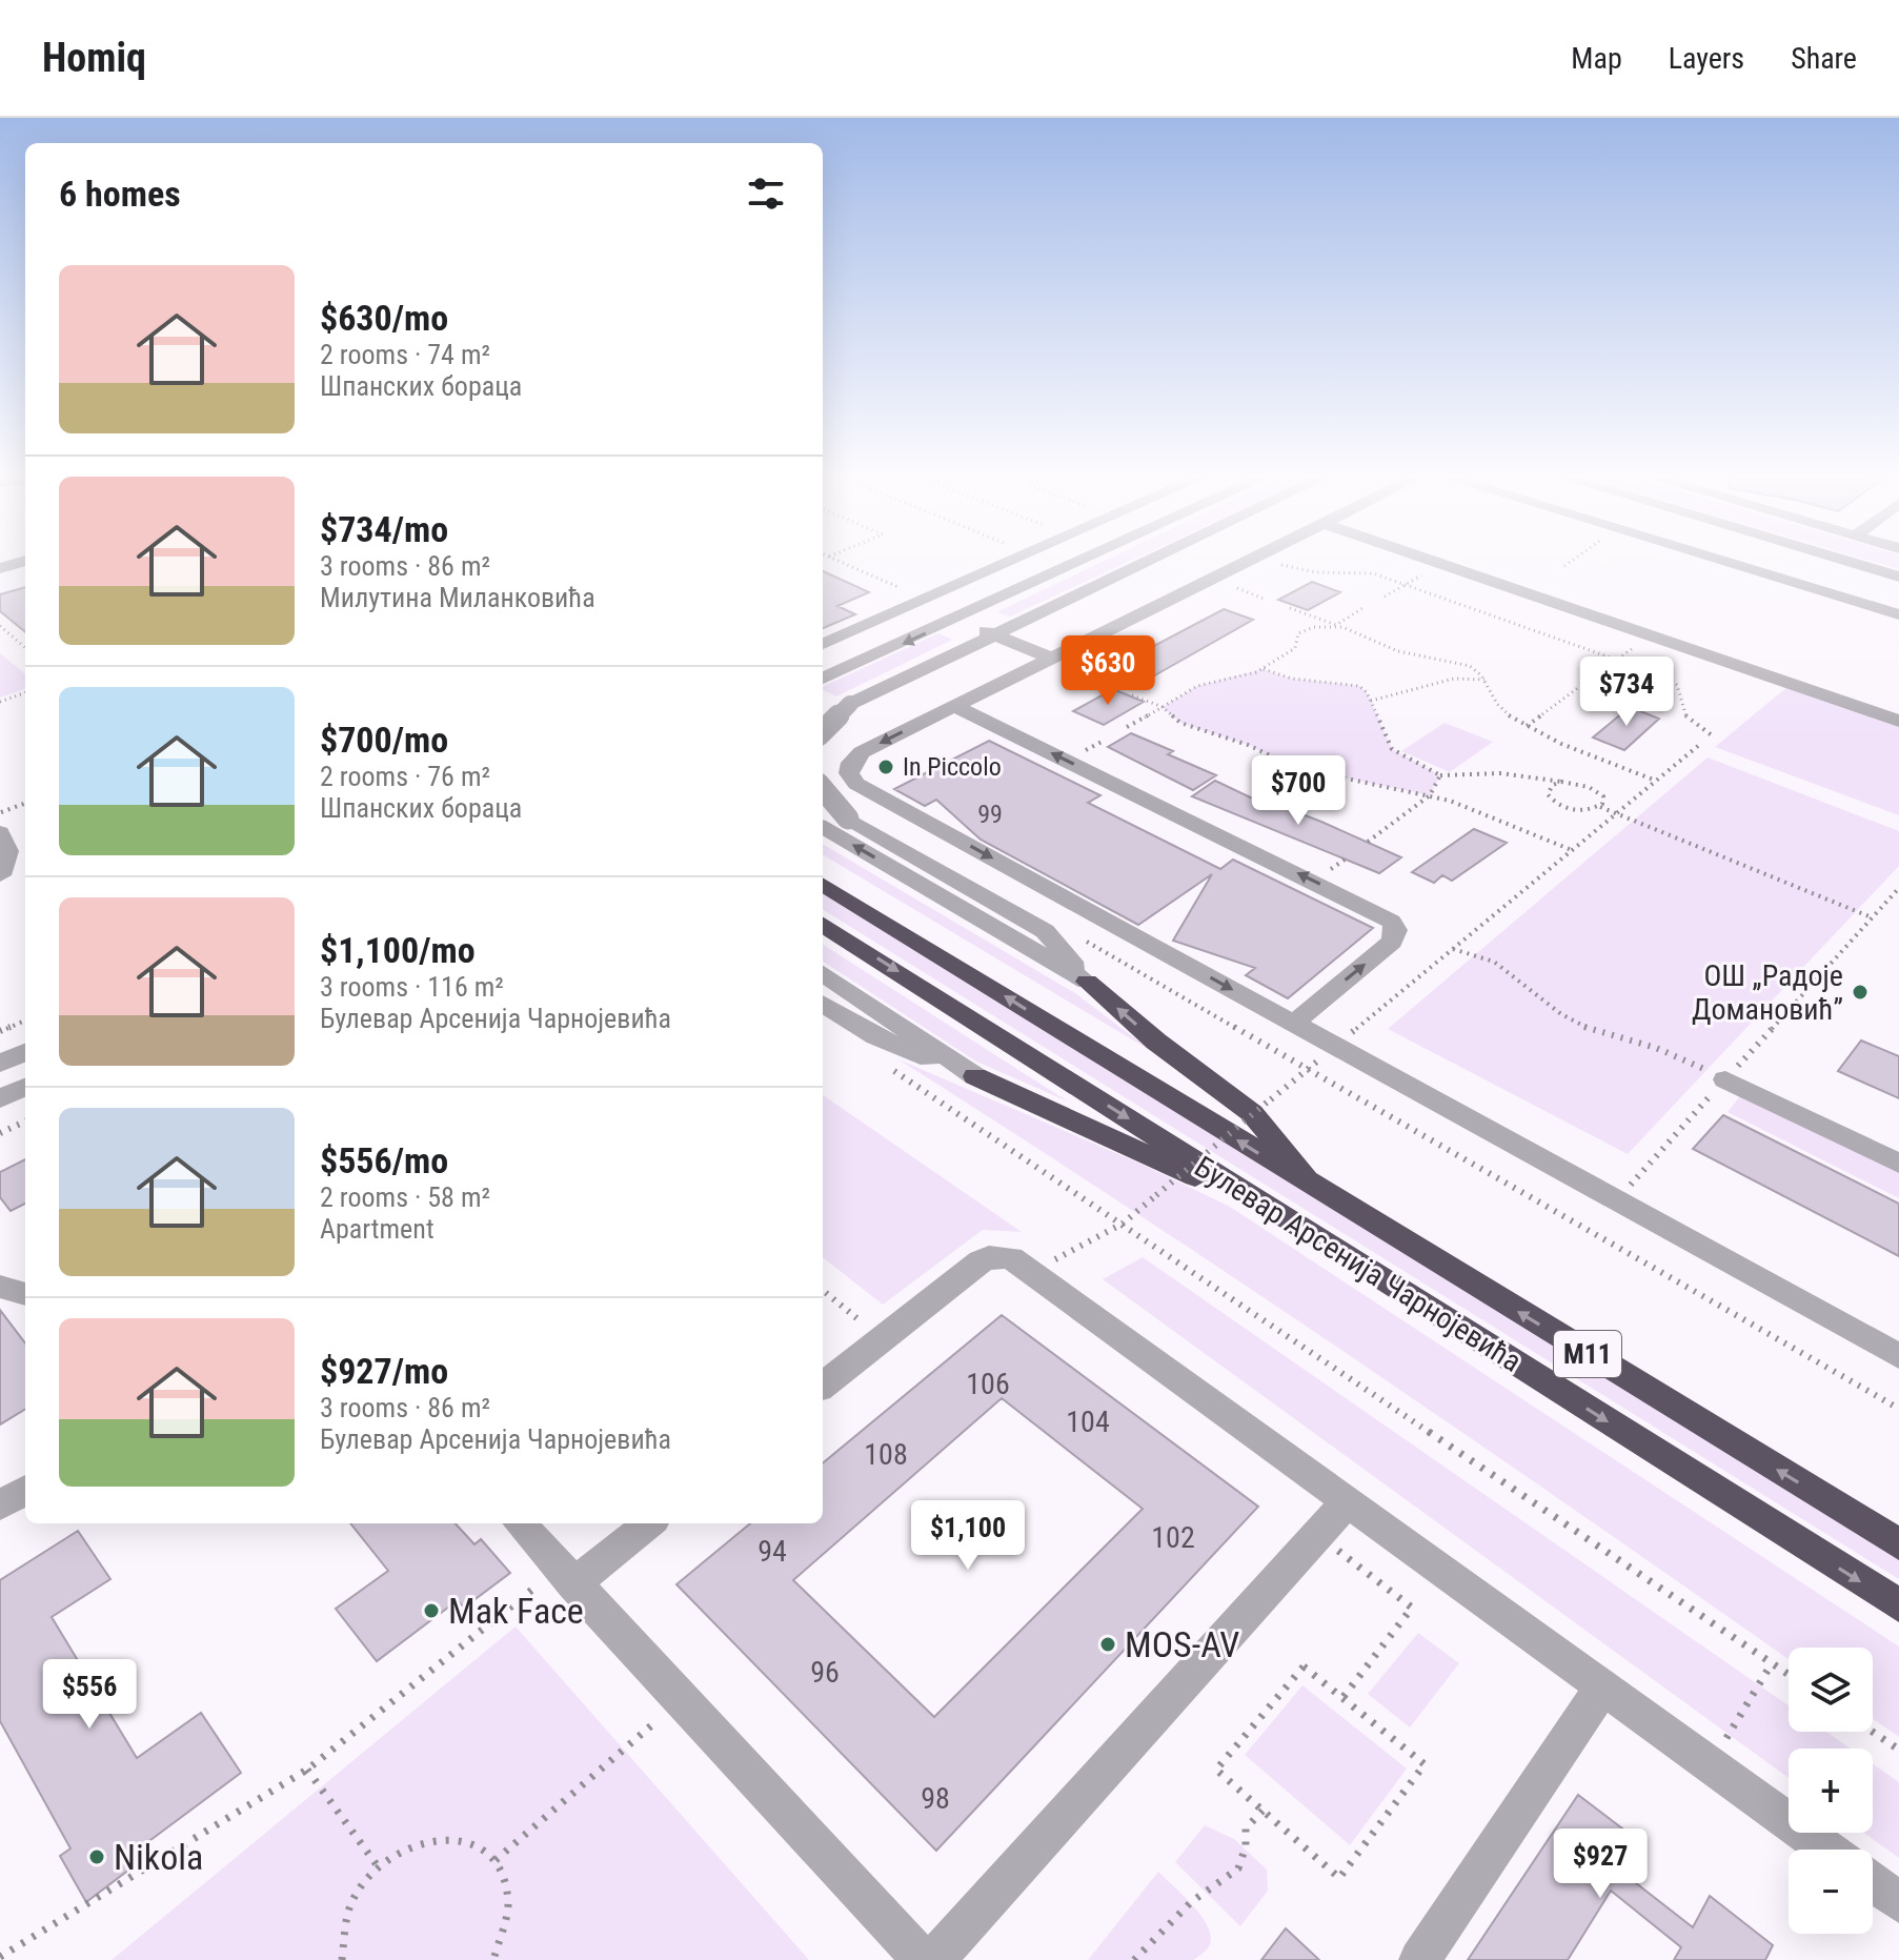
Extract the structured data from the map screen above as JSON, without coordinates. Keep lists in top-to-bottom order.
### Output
{
  "streets": {
    "highway": ["Булевар Арсенија Чарнојевића", "M11"]
  },
  "places": [
    "In Piccolo",
    "ОШ „Радоје Домановић”",
    "Mak Face",
    "MOS-AV",
    "Nikola"
  ],
  "house_numbers": [
    "99",
    "106",
    "104",
    "108",
    "102",
    "94",
    "96",
    "98"
  ],
  "page": {
    "header": "Homiq",
    "nav": ["Map", "Layers", "Share"],
    "heading": "6 homes",
    "list": [
      {
        "name": "$630/mo",
        "note": "2 rooms · 74 m² · Шпанских бораца"
      },
      {
        "name": "$734/mo",
        "note": "3 rooms · 86 m² · Милутина Миланковића"
      },
      {
        "name": "$700/mo",
        "note": "2 rooms · 76 m² · Шпанских бораца"
      },
      {
        "name": "$1,100/mo",
        "note": "3 rooms · 116 m² · Булевар Арсенија Чарнојевића"
      },
      {
        "name": "$556/mo",
        "note": "2 rooms · 58 m² · Apartment"
      },
      {
        "name": "$927/mo",
        "note": "3 rooms · 86 m² · Булевар Арсенија Чарнојевића"
      }
    ],
    "price": [
      "$630",
      "$734",
      "$700",
      "$1,100",
      "$556",
      "$927"
    ],
    "map_buttons": ["+", "−"]
  }
}
